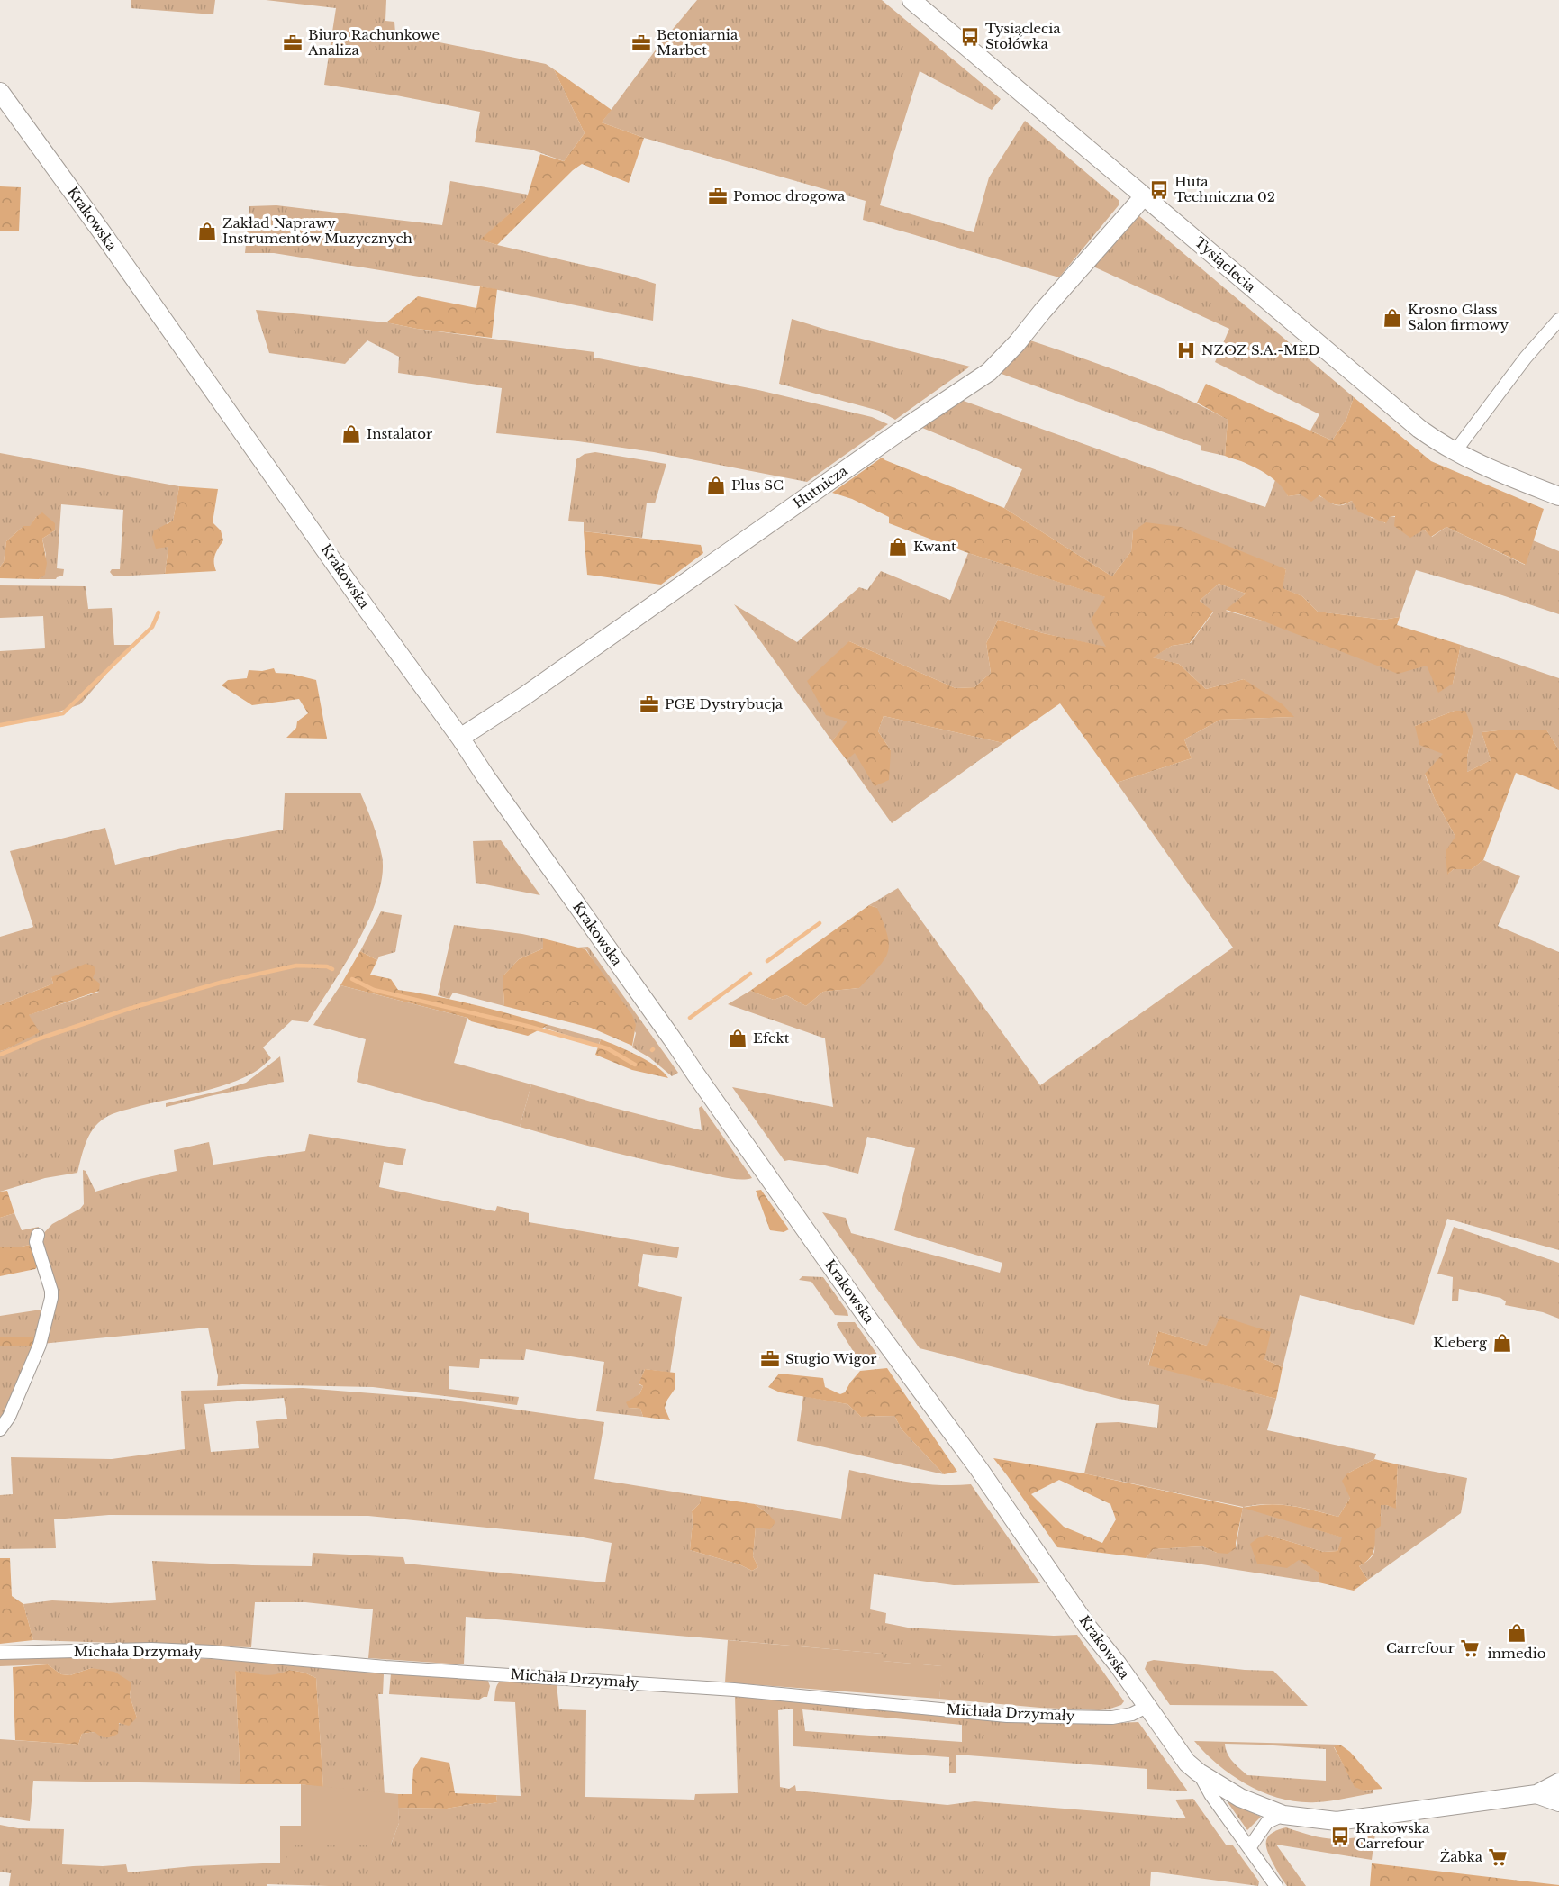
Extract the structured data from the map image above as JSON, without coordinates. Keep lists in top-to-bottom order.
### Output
{
  "streets": {
    "main road": ["Krakowska", "Tysiąclecia", "Hutnicza"],
    "street": ["Michała Drzymały"]
  },
  "crossings": [
    ["Krakowska", "Hutnicza"],
    ["Krakowska", "Michała Drzymały"],
    ["Tysiąclecia", "Hutnicza"]
  ],
  "places": {
    "bus stop": ["Tysiąclecia Stołówka", "Huta Techniczna 02", "Krakowska Carrefour"],
    "office": [
      "Biuro Rachunkowe Analiza",
      "Betoniarnia Marbet",
      "Pomoc drogowa",
      "PGE Dystrybucja",
      "Stugio Wigor"
    ],
    "shop": [
      "Zakład Naprawy Instrumentów Muzycznych",
      "Krosno Glass Salon firmowy",
      "Instalator",
      "Plus SC",
      "Kwant",
      "Efekt",
      "Kleberg",
      "inmedio"
    ],
    "hospital": ["NZOZ S.A.-MED"],
    "supermarket": ["Carrefour", "Żabka"]
  }
}
